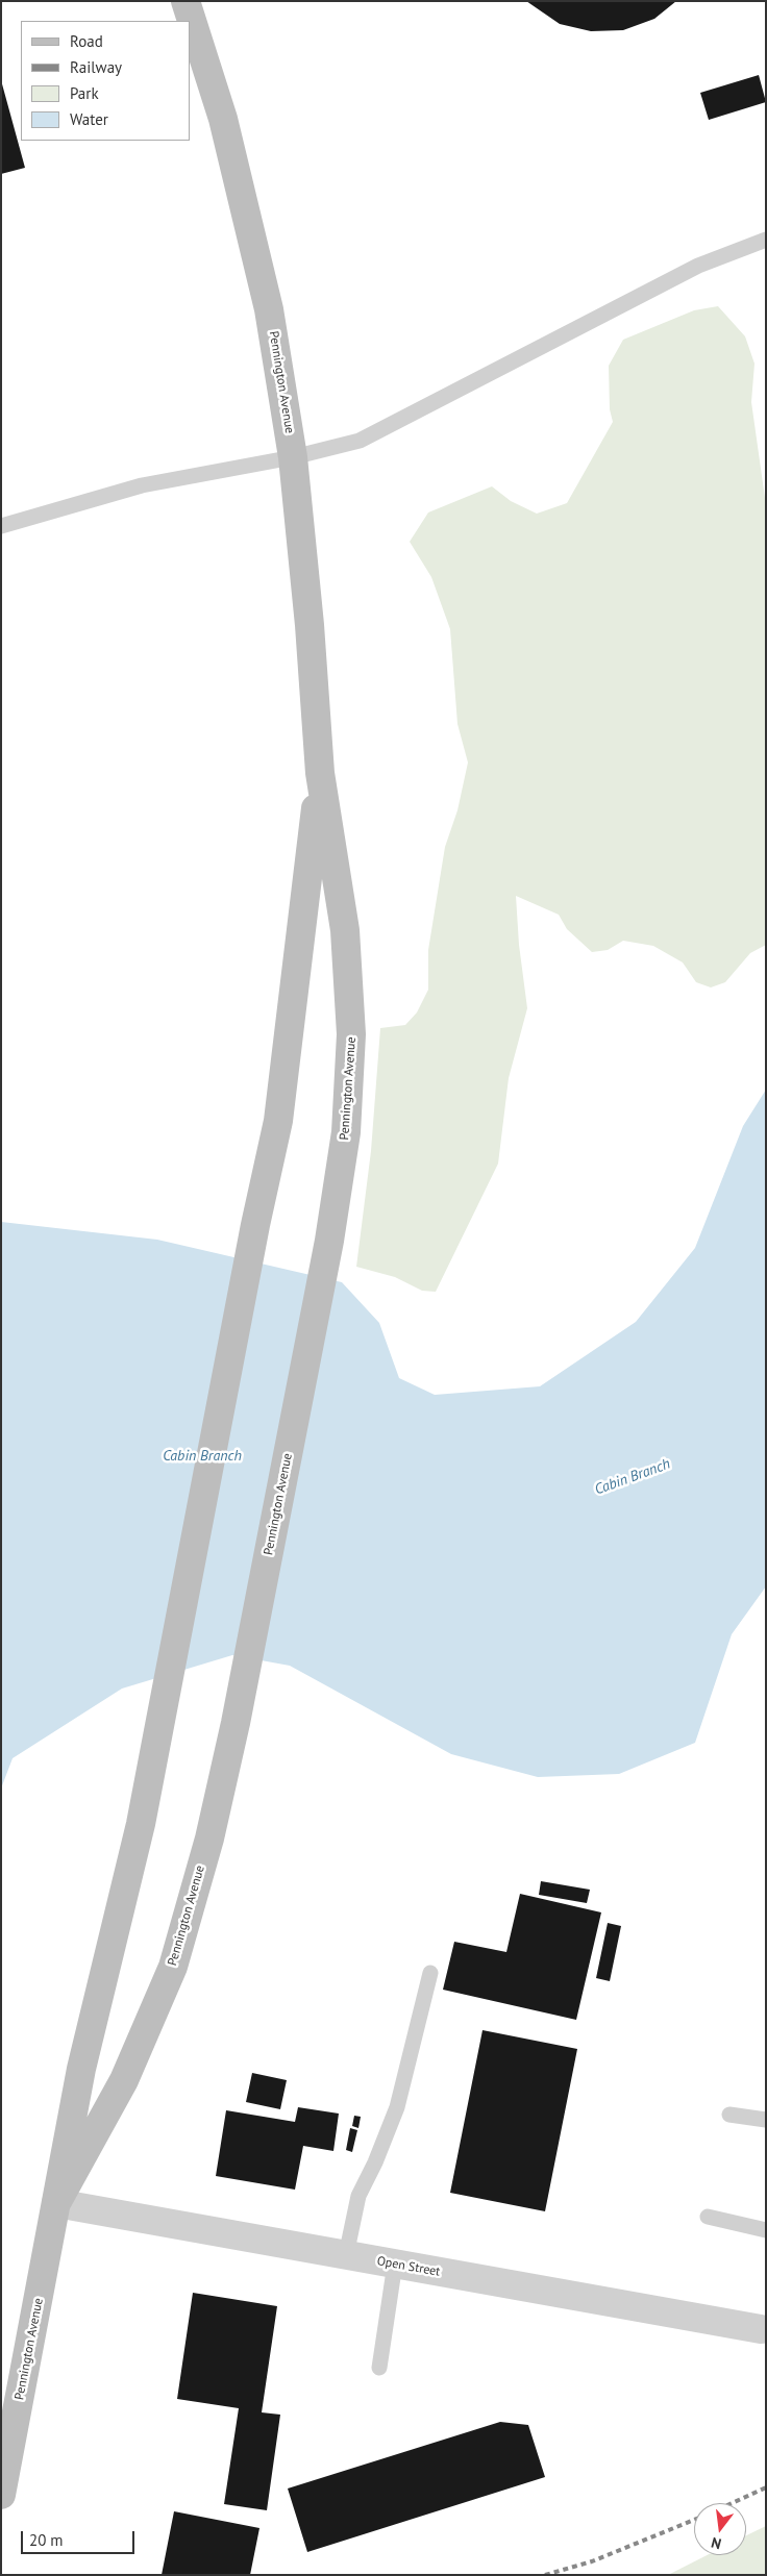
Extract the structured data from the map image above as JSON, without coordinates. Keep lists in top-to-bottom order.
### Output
{
  "streets": {
    "main road": ["Pennington Avenue"],
    "street": ["Open Street"]
  },
  "crossings": [
    ["Pennington Avenue", "Open Street"]
  ],
  "water": ["Cabin Branch"],
  "legend": [
    "Road",
    "Railway",
    "Park",
    "Water"
  ],
  "scale_bar": "20 m",
  "north": "bottom"
}
